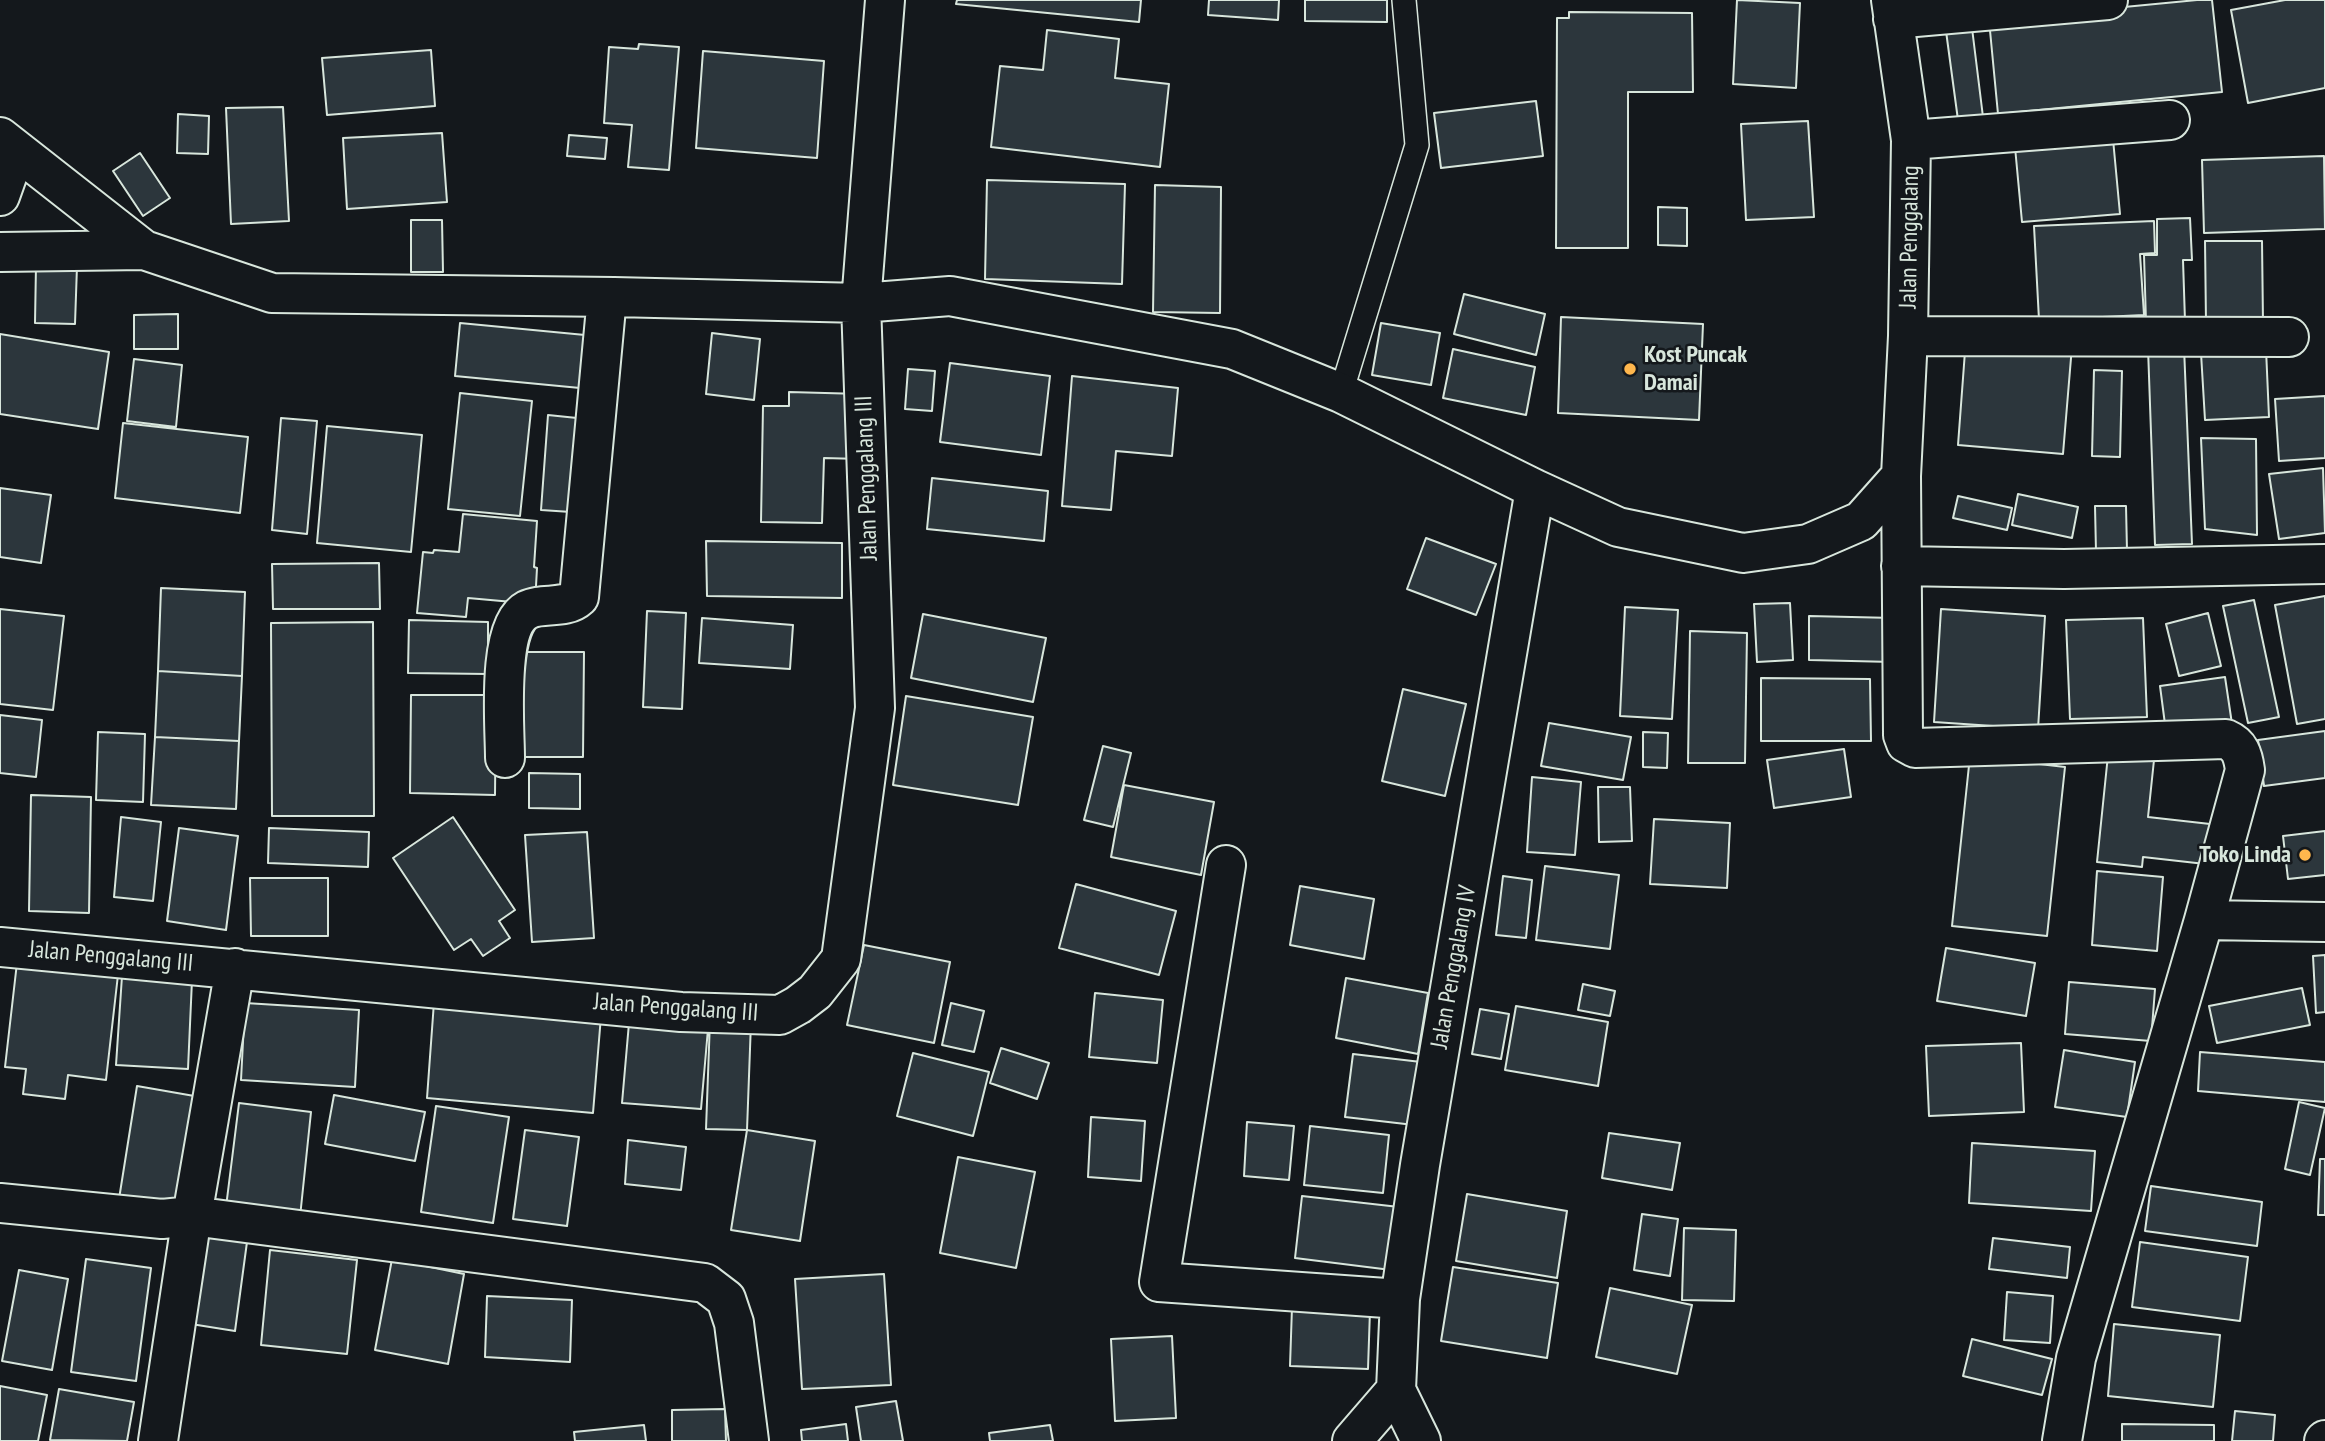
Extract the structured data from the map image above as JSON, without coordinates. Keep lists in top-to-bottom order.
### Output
{
  "streets": {
    "street": ["Jalan Penggalang", "Jalan Penggalang III", "Jalan Penggalang IV"]
  },
  "places": ["Kost Puncak Damai", "Toko Linda"]
}
